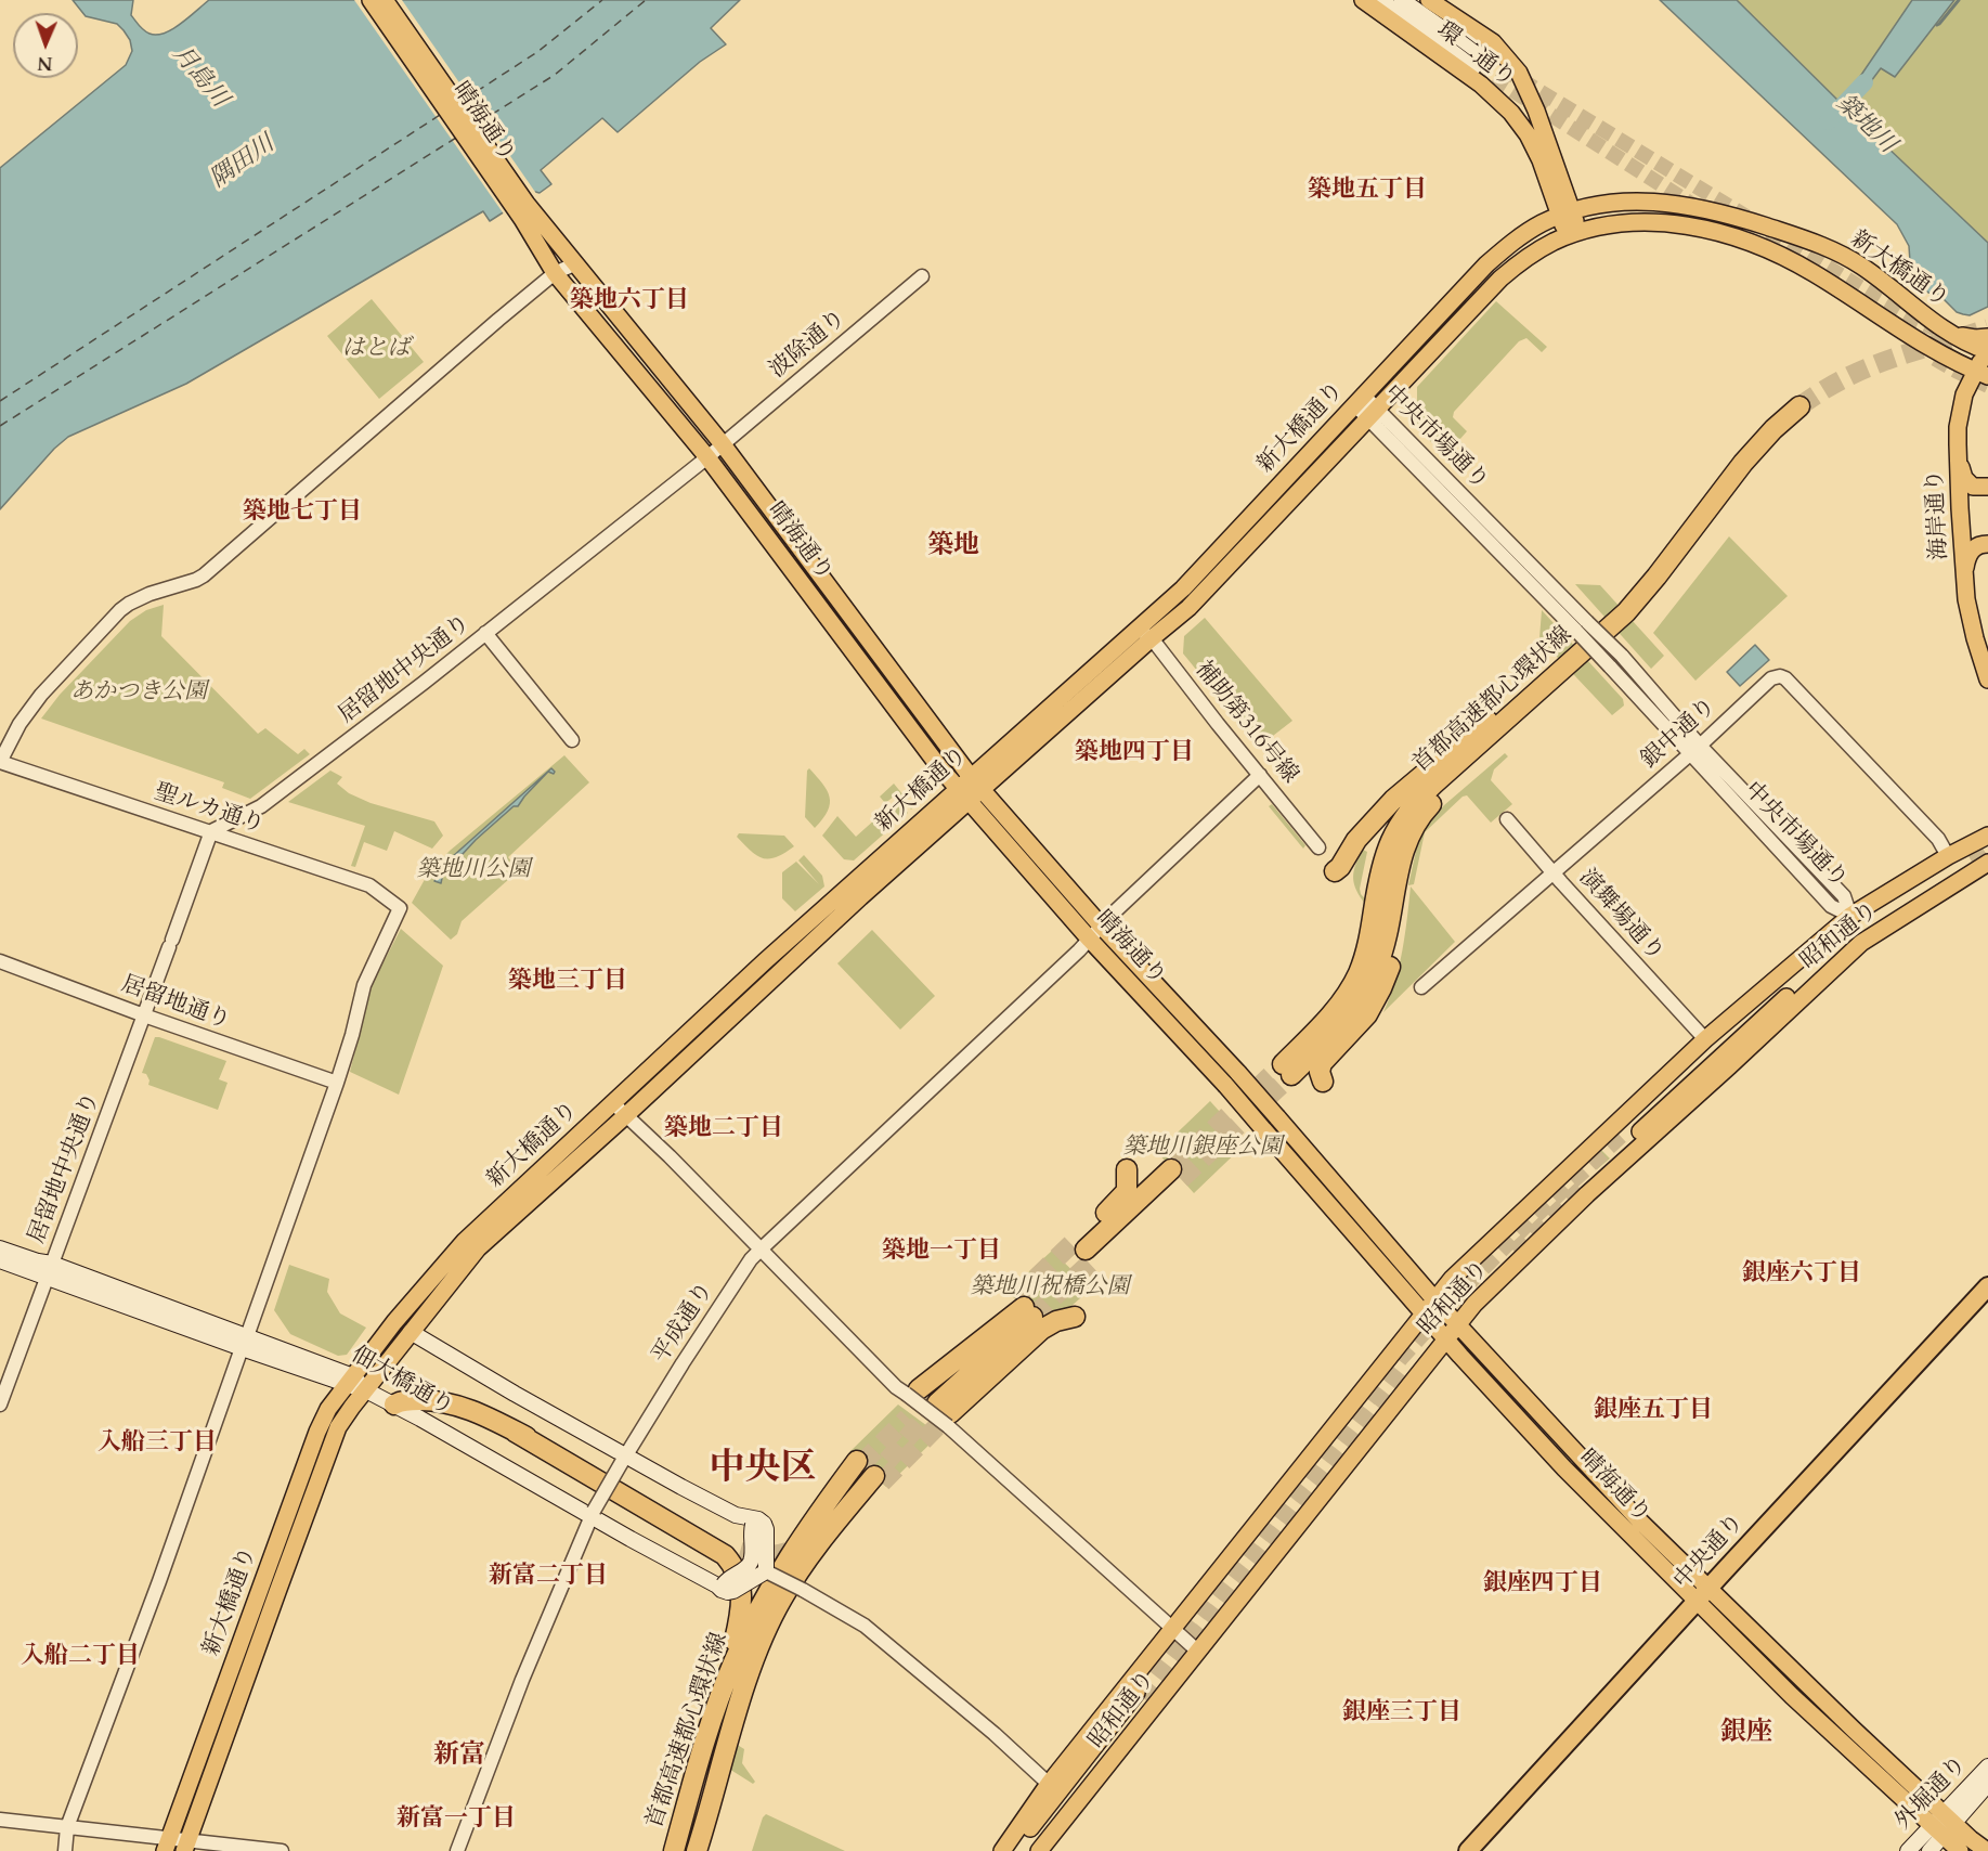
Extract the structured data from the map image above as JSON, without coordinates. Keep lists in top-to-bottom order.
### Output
{
  "streets": {
    "highway": ["首都高速都心環状線", "中央通り"],
    "main road": [
      "環二通り",
      "晴海通り",
      "新大橋通り",
      "海岸通り",
      "昭和通り",
      "佃大橋通り",
      "外堀通り"
    ],
    "street": [
      "波除通り",
      "中央市場通り",
      "居留地中央通り",
      "補助第316号線",
      "銀中通り",
      "聖ルカ通り",
      "演舞場通り",
      "居留地通り",
      "平成通り"
    ]
  },
  "crossings": [
    ["環二通り", "新大橋通り"],
    ["晴海通り", "新大橋通り"],
    ["晴海通り", "波除通り"],
    ["晴海通り", "居留地中央通り"],
    ["晴海通り", "昭和通り"],
    ["晴海通り", "平成通り"],
    ["晴海通り", "中央通り"],
    ["晴海通り", "外堀通り"],
    ["新大橋通り", "中央市場通り"],
    ["新大橋通り", "海岸通り"],
    ["新大橋通り", "補助第316号線"],
    ["新大橋通り", "佃大橋通り"],
    ["波除通り", "居留地中央通り"],
    ["中央市場通り", "銀中通り"],
    ["中央市場通り", "昭和通り"],
    ["居留地中央通り", "聖ルカ通り"],
    ["居留地中央通り", "居留地通り"],
    ["居留地中央通り", "佃大橋通り"],
    ["補助第316号線", "平成通り"],
    ["銀中通り", "演舞場通り"],
    ["銀中通り", "昭和通り"],
    ["聖ルカ通り", "居留地通り"],
    ["演舞場通り", "昭和通り"],
    ["平成通り", "佃大橋通り"]
  ],
  "districts": [
    "築地五丁目",
    "築地六丁目",
    "築地七丁目",
    "築地",
    "築地四丁目",
    "築地三丁目",
    "築地二丁目",
    "築地一丁目",
    "銀座六丁目",
    "銀座五丁目",
    "入船三丁目",
    "中央区",
    "新富二丁目",
    "銀座四丁目",
    "入船二丁目",
    "銀座三丁目",
    "銀座",
    "新富",
    "新富一丁目"
  ],
  "water": ["月島川", "築地川", "隅田川"],
  "parks": [
    "はとば",
    "あかつき公園",
    "築地川公園",
    "築地川銀座公園",
    "築地川祝橋公園"
  ],
  "north": "bottom"
}
